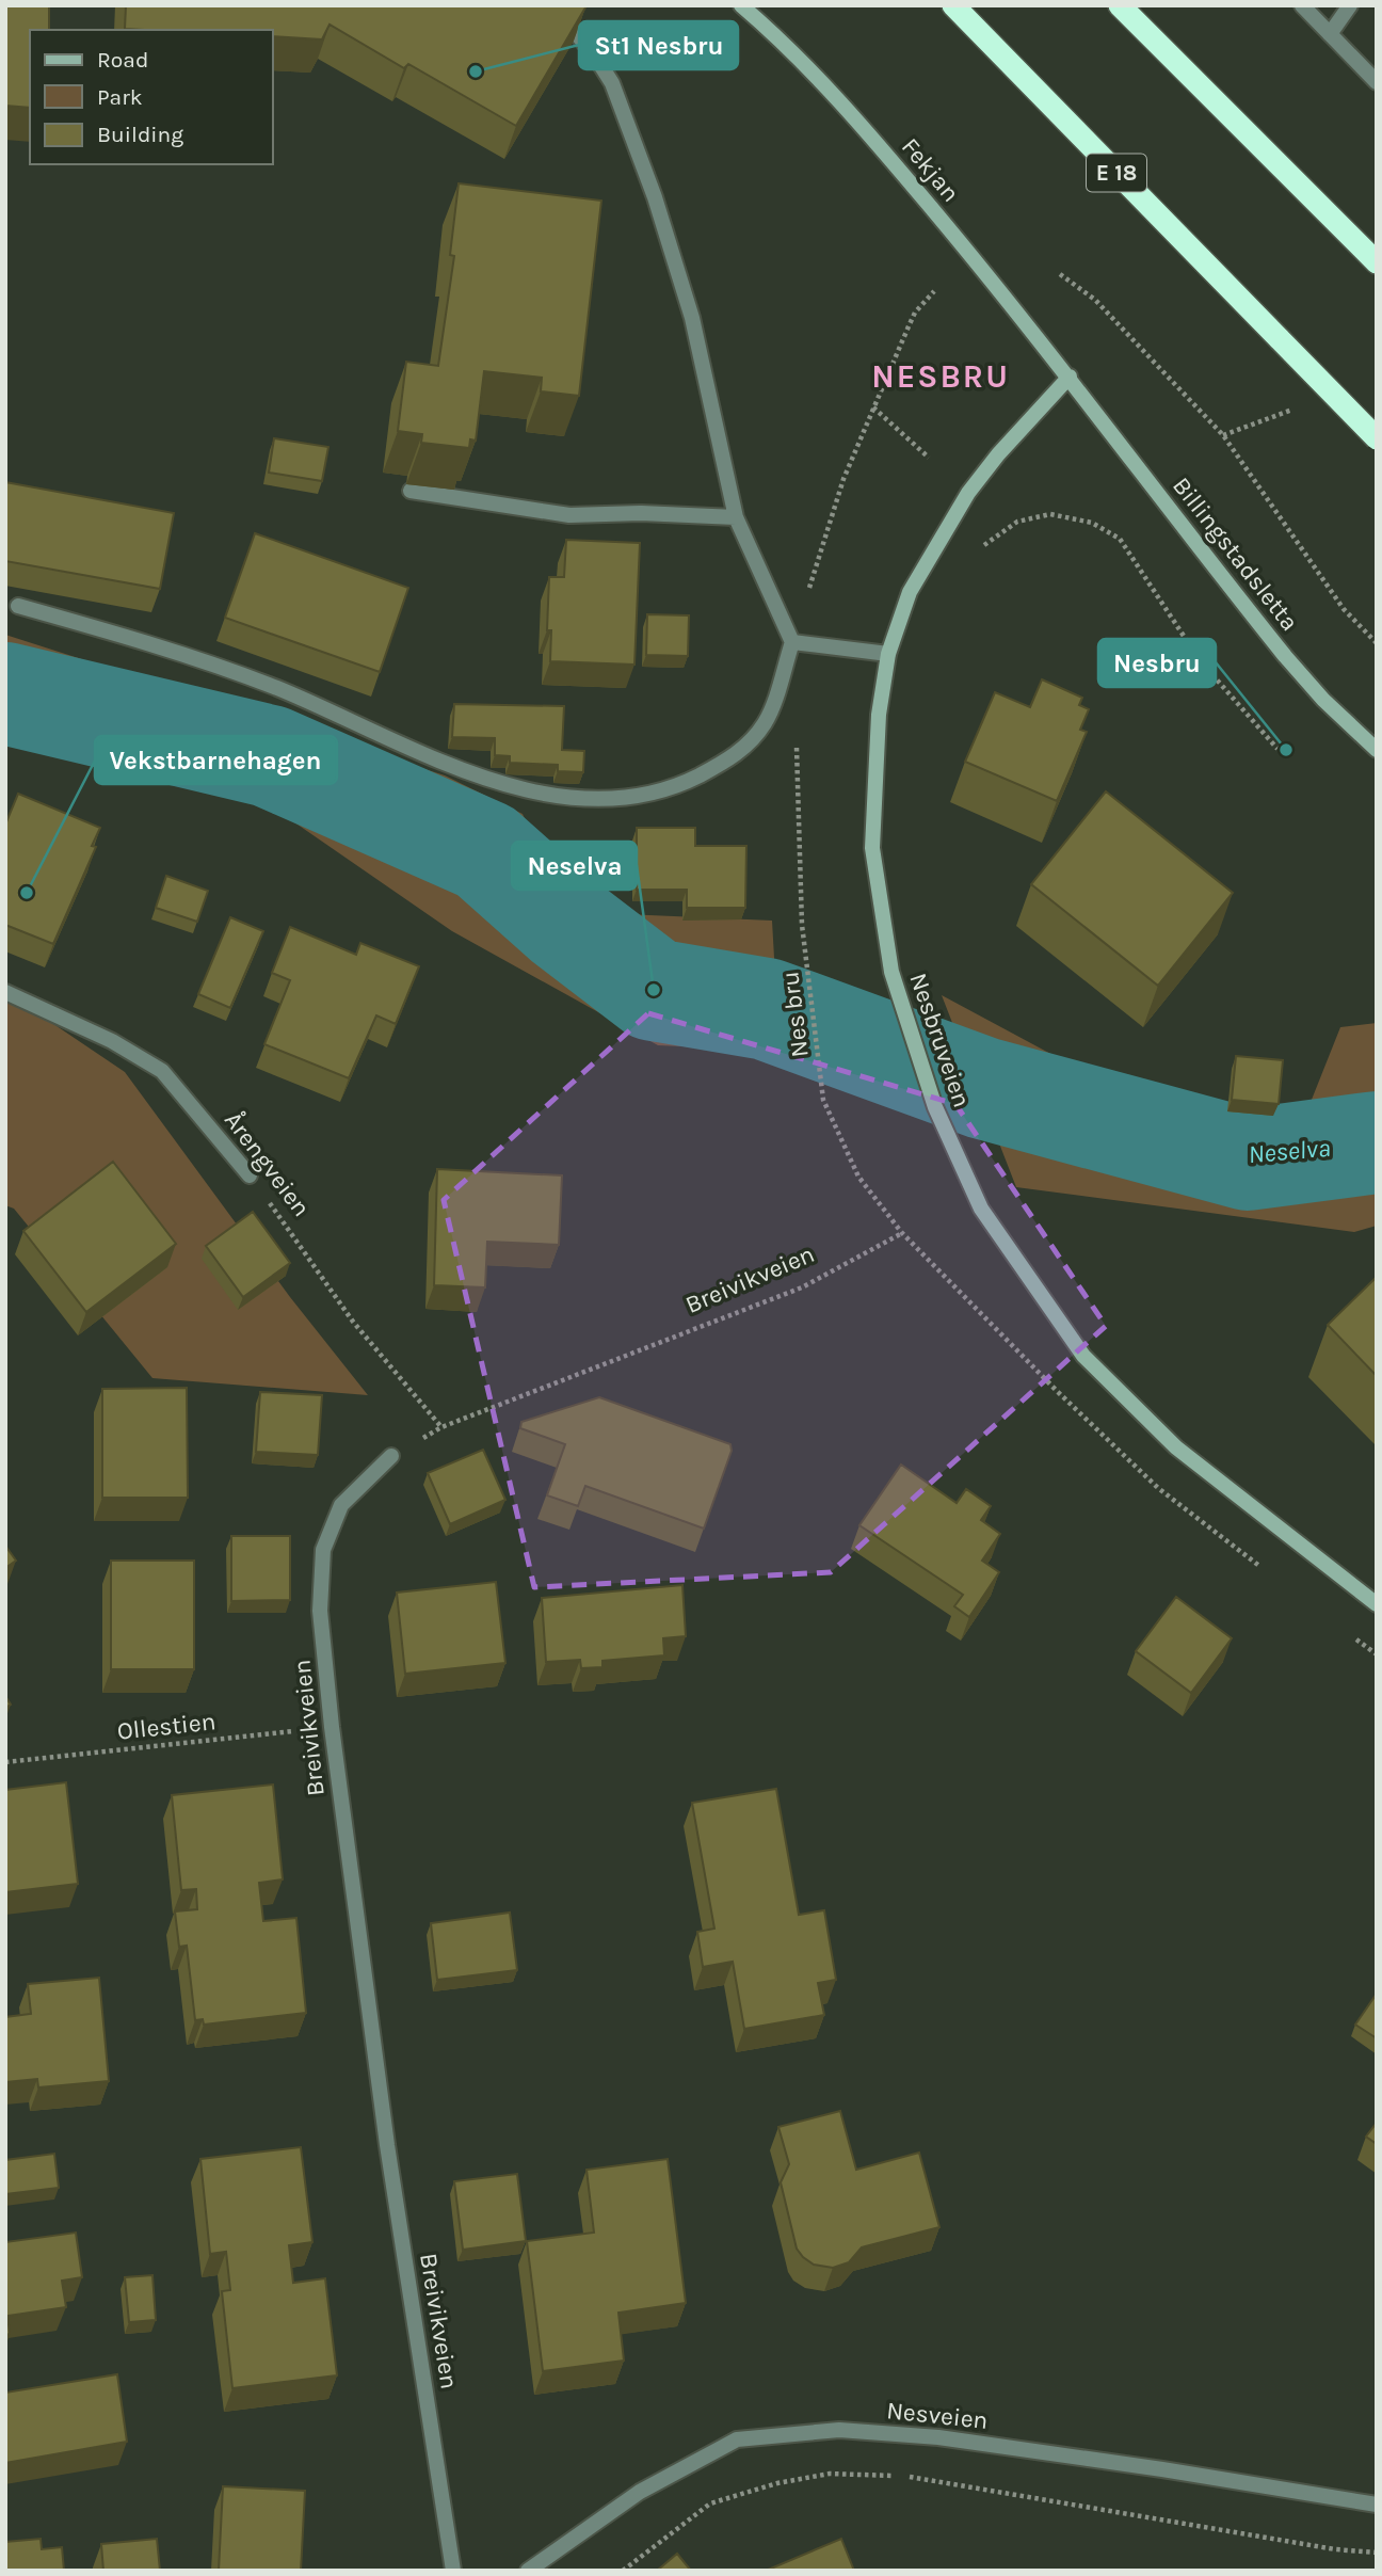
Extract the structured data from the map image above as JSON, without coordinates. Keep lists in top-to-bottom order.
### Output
{
  "streets": {
    "highway": ["E 18"],
    "street": [
      "Fekjan",
      "Billingstadsletta",
      "Nesbruveien",
      "Årengveien",
      "Breivikveien",
      "Nesveien"
    ],
    "path": ["Nes bru", "Ollestien"]
  },
  "crossings": [
    ["Fekjan", "Billingstadsletta"],
    ["Fekjan", "Nesbruveien"],
    ["Billingstadsletta", "Nesbruveien"],
    ["Nes bru", "Breivikveien"],
    ["Årengveien", "Breivikveien"],
    ["Breivikveien", "Ollestien"]
  ],
  "districts": ["NESBRU"],
  "water": ["Neselva"],
  "places": [
    "St1 Nesbru",
    "Nesbru",
    "Vekstbarnehagen",
    "Neselva"
  ],
  "legend": ["Road", "Park", "Building"]
}
